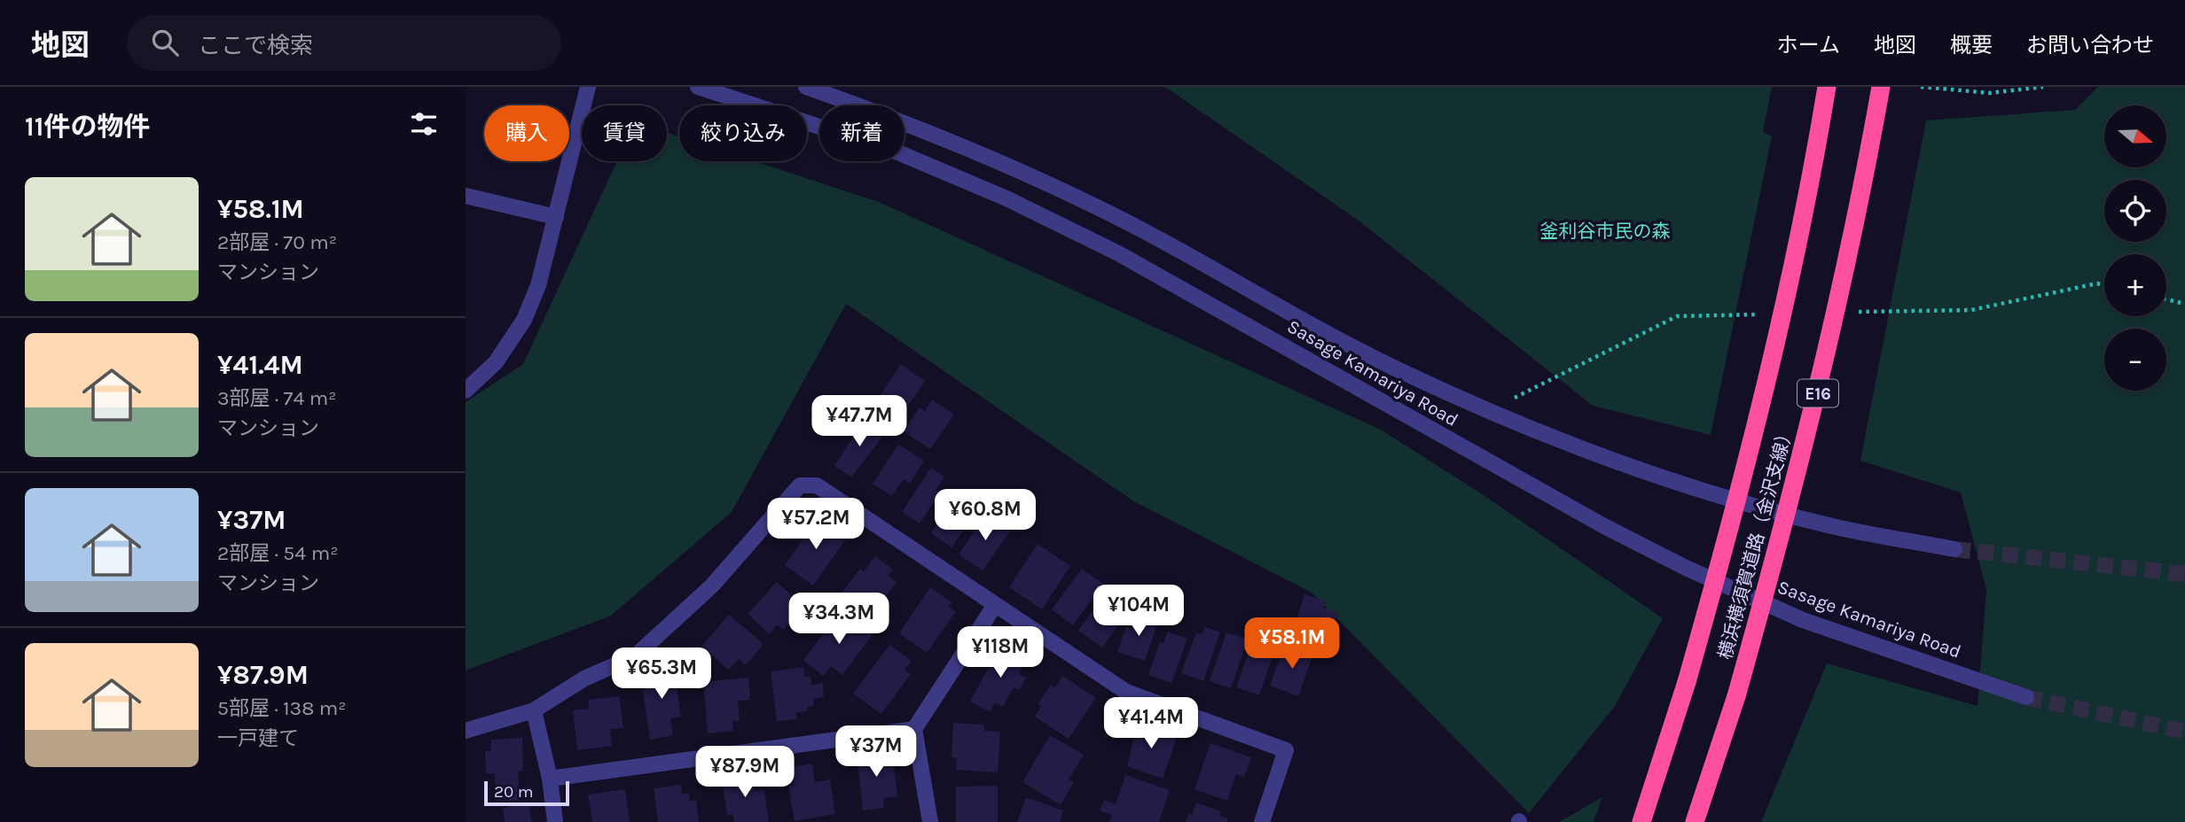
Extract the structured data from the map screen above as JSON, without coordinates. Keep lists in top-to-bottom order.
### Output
{
  "streets": {
    "highway": ["E16", "横浜横須賀道路（金沢支線）"],
    "street": ["Sasage Kamariya Road"]
  },
  "parks": ["釜利谷市民の森"],
  "scale_bar": "20 m",
  "north": "right",
  "page": {
    "header": "地図",
    "search": "ここで検索",
    "nav": [
      "ホーム",
      "地図",
      "概要",
      "お問い合わせ"
    ],
    "heading": "11件の物件",
    "map_buttons": ["+", "−"],
    "chip": [
      "購入",
      "賃貸",
      "絞り込み",
      "新着"
    ],
    "list": [
      {
        "name": "¥58.1M",
        "note": "2部屋 · 70 m² · マンション"
      },
      {
        "name": "¥41.4M",
        "note": "3部屋 · 74 m² · マンション"
      },
      {
        "name": "¥37M",
        "note": "2部屋 · 54 m² · マンション"
      },
      {
        "name": "¥87.9M",
        "note": "5部屋 · 138 m² · 一戸建て"
      }
    ],
    "price": [
      "¥47.7M",
      "¥60.8M",
      "¥57.2M",
      "¥104M",
      "¥34.3M",
      "¥58.1M",
      "¥118M",
      "¥65.3M",
      "¥41.4M",
      "¥37M",
      "¥87.9M"
    ],
    "scale": "20 m"
  }
}
